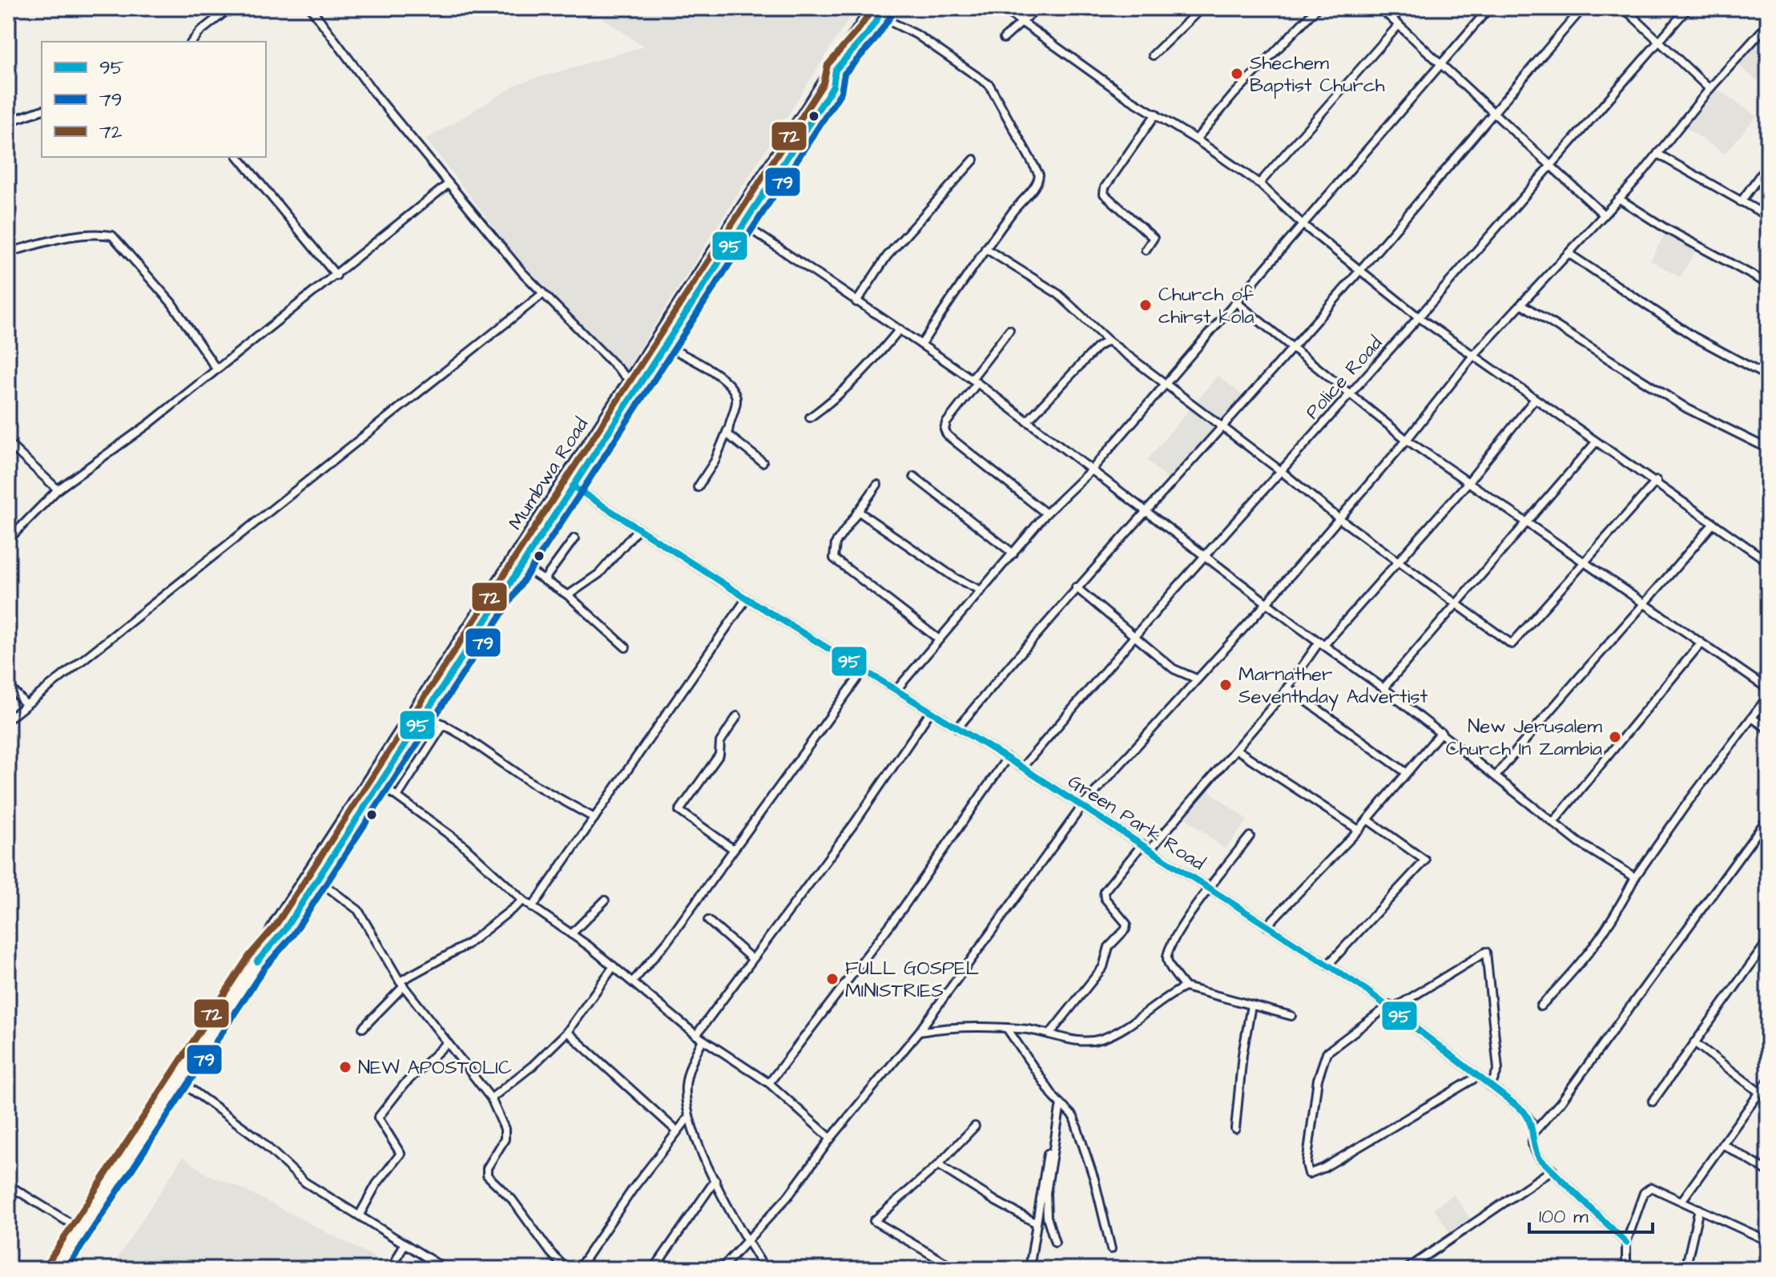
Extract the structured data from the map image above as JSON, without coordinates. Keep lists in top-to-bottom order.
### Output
{
  "streets": {
    "main road": ["Mumbwa Road"],
    "street": ["Police Road", "Green Park Road"]
  },
  "crossings": [
    ["Police Road", "Green Park Road"],
    ["Mumbwa Road", "Green Park Road"]
  ],
  "places": [
    "Shechem Baptist Church",
    "Church of chirst kola",
    "Marnather Seventhday Advertist",
    "New Jerusalem Church In Zambia",
    "FULL GOSPEL MINISTRIES",
    "NEW APOSTOLIC"
  ],
  "lines": ["transit line 95", "transit line 72", "transit line 79"],
  "legend": ["95", "79", "72"],
  "scale_bar": "100 m"
}
